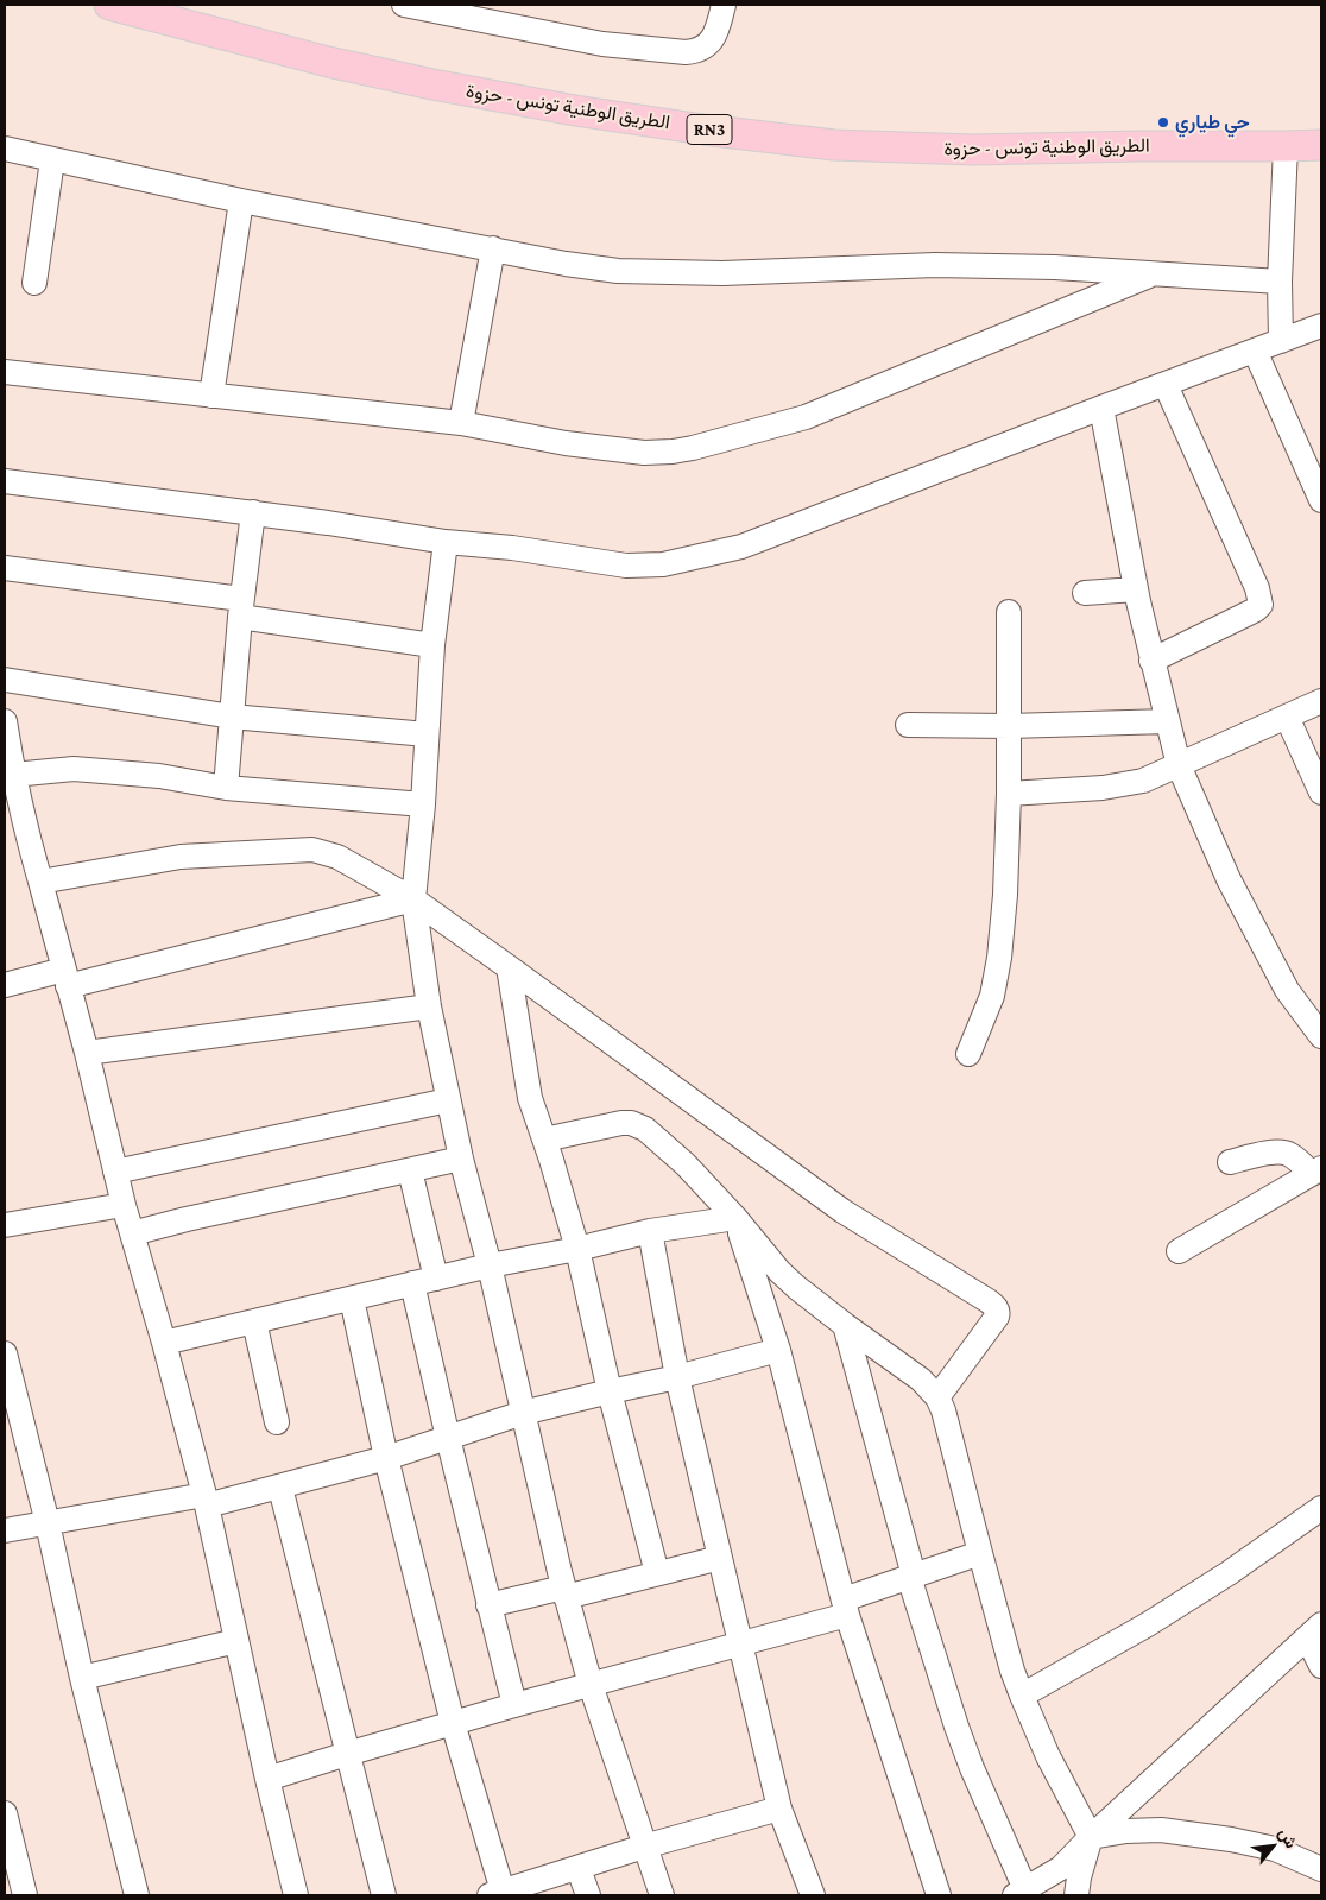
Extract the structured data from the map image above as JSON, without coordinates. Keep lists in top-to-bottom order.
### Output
{
  "streets": {
    "main road": ["الطريق الوطنية تونس - حزوة", "RN3"]
  },
  "places": ["حي طياري"],
  "north": "top right"
}
